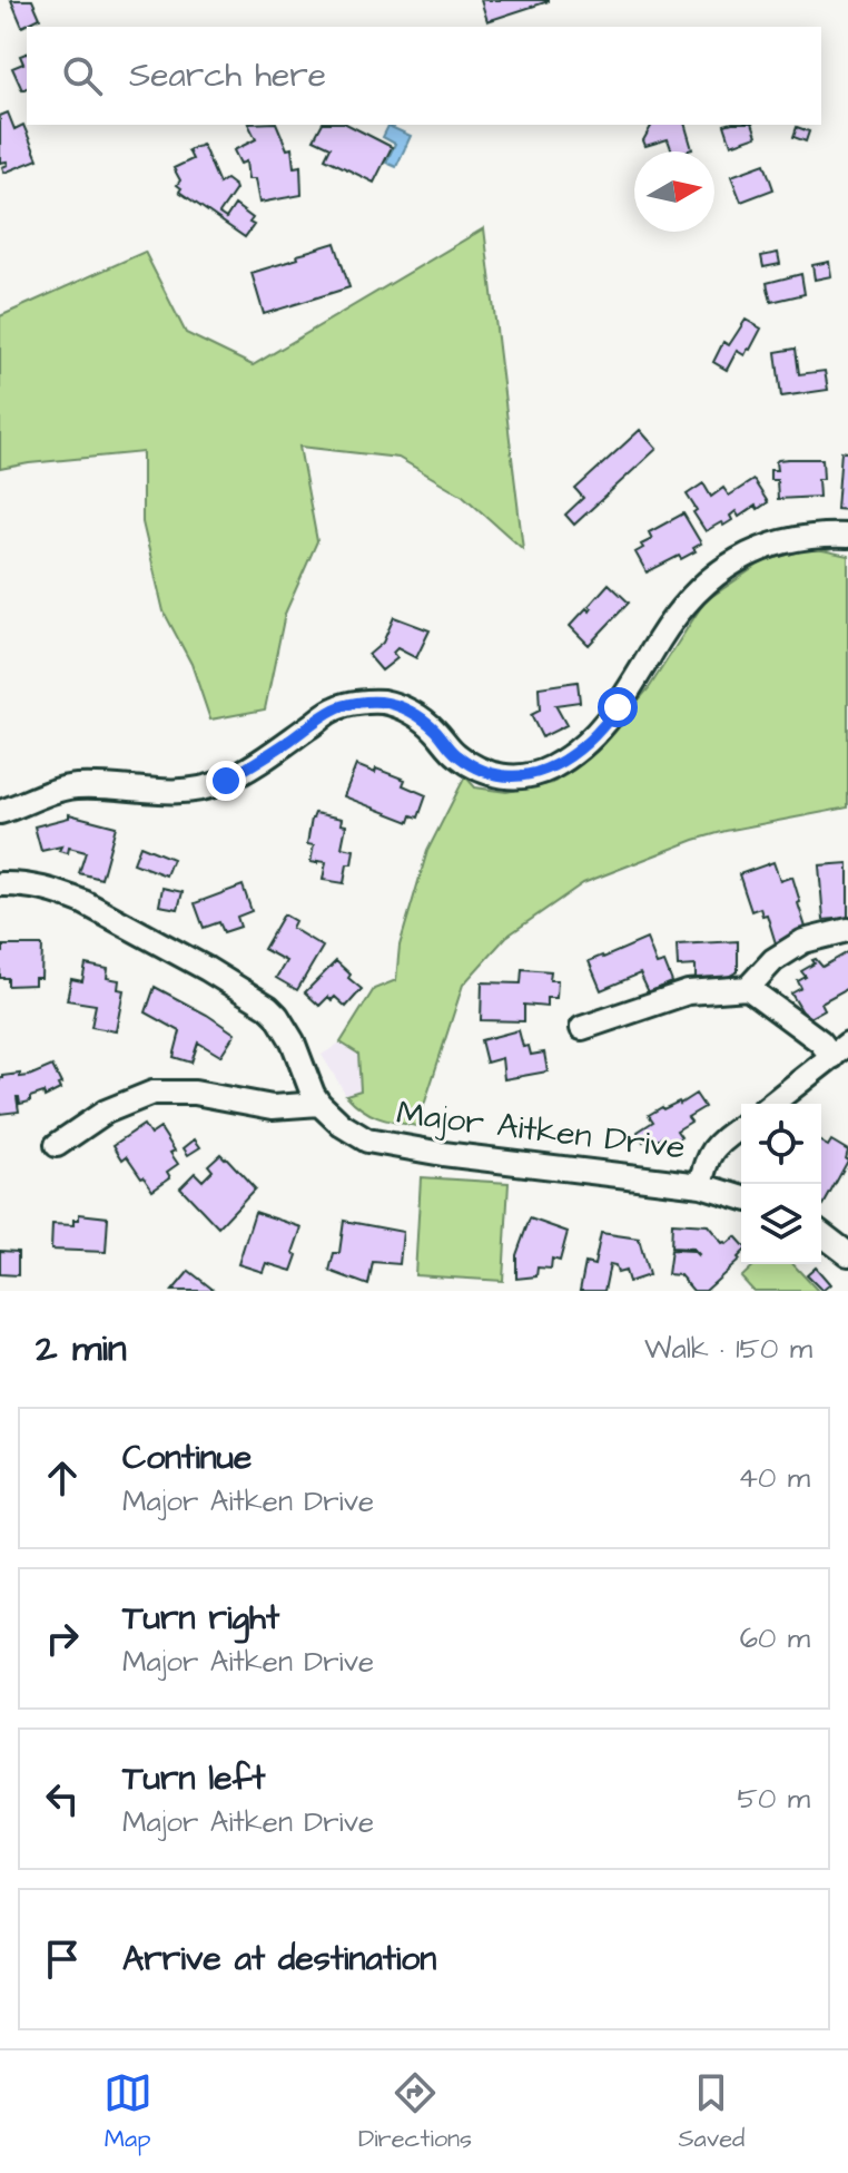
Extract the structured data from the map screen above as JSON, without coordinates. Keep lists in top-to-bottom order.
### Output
{
  "streets": {
    "street": ["Major Aitken Drive"]
  },
  "north": "right",
  "page": {
    "search": "Search here",
    "heading": ["2 min", "Walk · 150 m"],
    "list": [
      ["Continue", "Major Aitken Drive", "40 m"],
      ["Turn right", "Major Aitken Drive", "60 m"],
      ["Turn left", "Major Aitken Drive", "50 m"],
      "Arrive at destination"
    ],
    "nav": ["Map", "Directions", "Saved"]
  }
}
